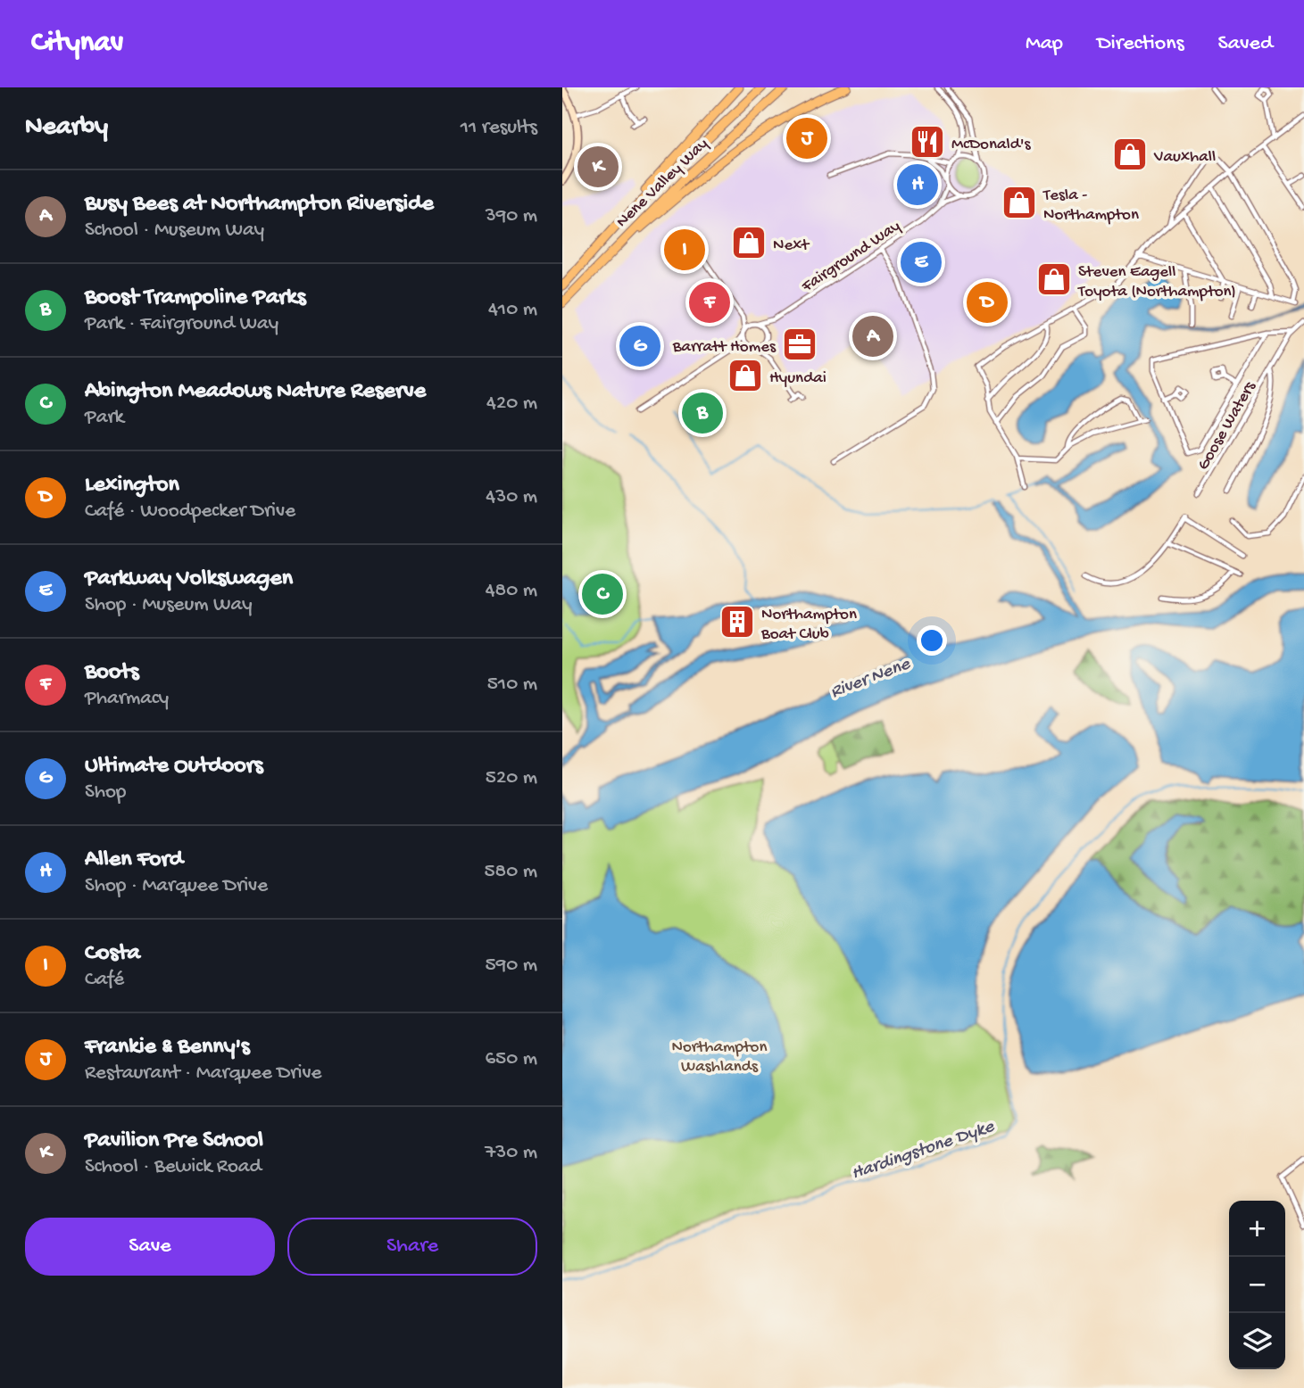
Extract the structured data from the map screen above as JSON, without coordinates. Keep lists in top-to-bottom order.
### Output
{
  "streets": {
    "highway": ["Nene Valley Way"],
    "street": ["Fairground Way", "Goose Waters"]
  },
  "water": ["River Nene", "Hardingstone Dyke"],
  "parks": ["Northampton Washlands"],
  "places": {
    "restaurant": ["McDonald's"],
    "shop": [
      "Vauxhall",
      "Tesla - Northampton",
      "Next",
      "Steven Eagell Toyota (Northampton)",
      "Hyundai"
    ],
    "office": ["Barratt Homes"],
    "building": ["Northampton Boat Club"]
  },
  "page": {
    "header": "Citynav",
    "nav": ["Map", "Directions", "Saved"],
    "heading": ["Nearby", "11 results"],
    "pins": [
      "J",
      "K",
      "H",
      "I",
      "E",
      "D",
      "F",
      "A",
      "G",
      "B",
      "C"
    ],
    "list": [
      {
        "mark": "A",
        "name": "Busy Bees at Northampton Riverside",
        "note": "School · Museum Way",
        "value": "390 m"
      },
      {
        "mark": "B",
        "name": "Boost Trampoline Parks",
        "note": "Park · Fairground Way",
        "value": "410 m"
      },
      {
        "mark": "C",
        "name": "Abington Meadows Nature Reserve",
        "note": "Park",
        "value": "420 m"
      },
      {
        "mark": "D",
        "name": "Lexington",
        "note": "Café · Woodpecker Drive",
        "value": "430 m"
      },
      {
        "mark": "E",
        "name": "Parkway Volkswagen",
        "note": "Shop · Museum Way",
        "value": "480 m"
      },
      {
        "mark": "F",
        "name": "Boots",
        "note": "Pharmacy",
        "value": "510 m"
      },
      {
        "mark": "G",
        "name": "Ultimate Outdoors",
        "note": "Shop",
        "value": "520 m"
      },
      {
        "mark": "H",
        "name": "Allen Ford",
        "note": "Shop · Marquee Drive",
        "value": "580 m"
      },
      {
        "mark": "I",
        "name": "Costa",
        "note": "Café",
        "value": "590 m"
      },
      {
        "mark": "J",
        "name": "Frankie & Benny's",
        "note": "Restaurant · Marquee Drive",
        "value": "650 m"
      },
      {
        "mark": "K",
        "name": "Pavilion Pre School",
        "note": "School · Bewick Road",
        "value": "730 m"
      }
    ],
    "buttons": ["Save", "Share"],
    "map_buttons": ["+", "−"]
  }
}
